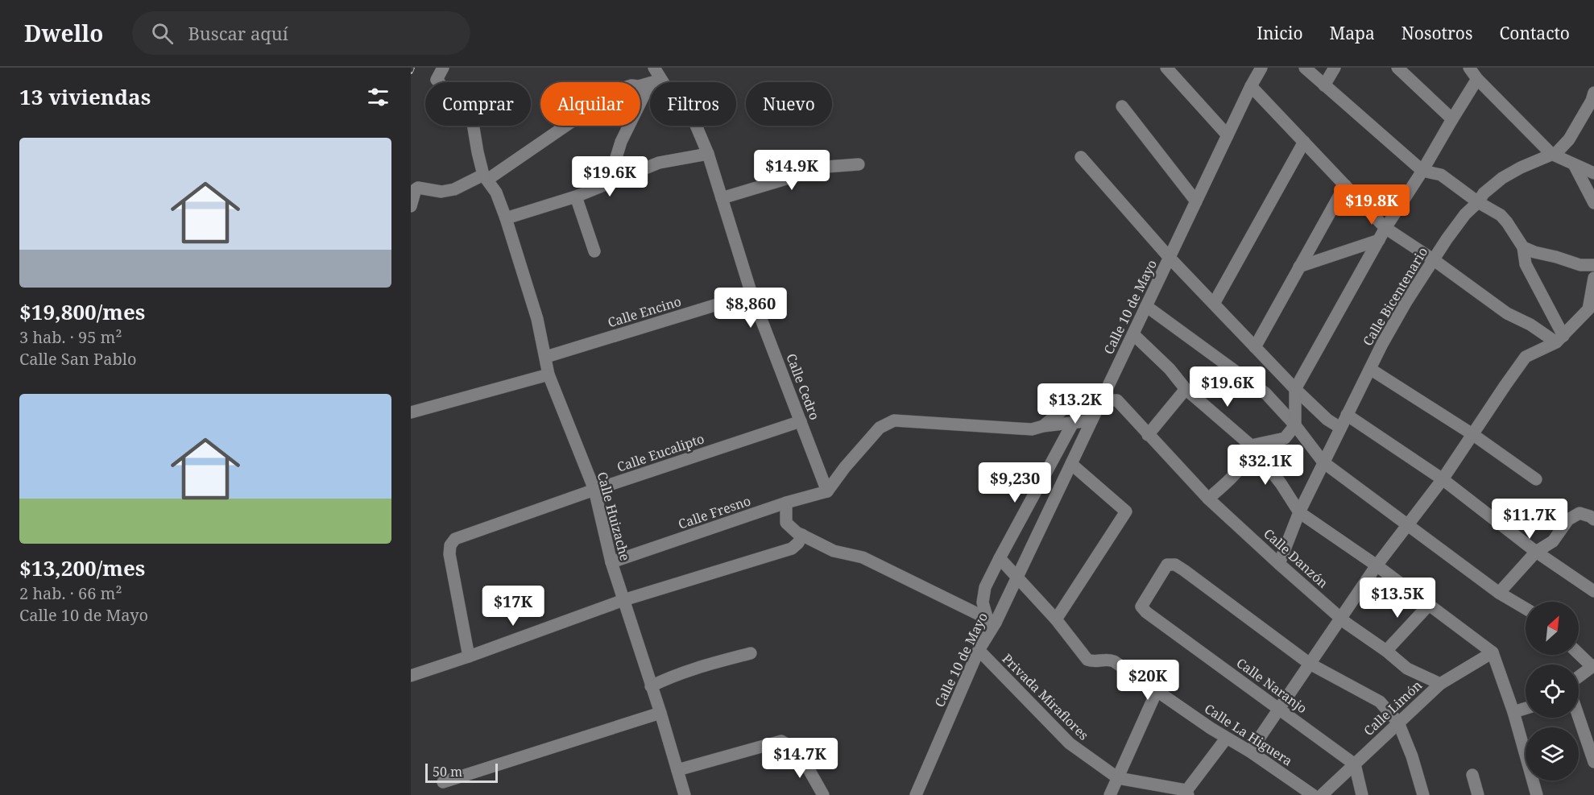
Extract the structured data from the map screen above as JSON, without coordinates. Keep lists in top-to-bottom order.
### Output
{
  "streets": {
    "street": [
      "Calle Bicentenario",
      "Calle 10 de Mayo",
      "Calle Encino",
      "Calle Cedro",
      "Calle Eucalipto",
      "Calle Fresno",
      "Calle Huizache",
      "Calle Danzón",
      "Calle Naranjo",
      "Privada Miraflores",
      "Calle Limón",
      "Calle La Higuera"
    ]
  },
  "crossings": [
    ["Calle Bicentenario", "Calle Danzón"],
    ["Calle 10 de Mayo", "Calle Danzón"],
    ["Calle 10 de Mayo", "Privada Miraflores"],
    ["Calle 10 de Mayo", "Calle La Higuera"],
    ["Calle Encino", "Calle Cedro"],
    ["Calle Encino", "Calle Huizache"],
    ["Calle Cedro", "Calle Eucalipto"],
    ["Calle Cedro", "Calle Fresno"],
    ["Calle Eucalipto", "Calle Huizache"],
    ["Calle Fresno", "Calle Huizache"],
    ["Calle Danzón", "Calle Limón"],
    ["Calle Naranjo", "Calle Limón"]
  ],
  "scale_bar": "50 m",
  "north": "top right",
  "page": {
    "header": "Dwello",
    "search": "Buscar aquí",
    "nav": [
      "Inicio",
      "Mapa",
      "Nosotros",
      "Contacto"
    ],
    "heading": "13 viviendas",
    "chip": [
      "Comprar",
      "Alquilar",
      "Filtros",
      "Nuevo"
    ],
    "list": [
      {
        "name": "$19,800/mes",
        "note": "3 hab. · 95 m² · Calle San Pablo"
      },
      {
        "name": "$13,200/mes",
        "note": "2 hab. · 66 m² · Calle 10 de Mayo"
      }
    ],
    "price": [
      "$14.9K",
      "$19.6K",
      "$19.8K",
      "$8,860",
      "$19.6K",
      "$13.2K",
      "$32.1K",
      "$9,230",
      "$11.7K",
      "$13.5K",
      "$17K",
      "$20K",
      "$14.7K"
    ],
    "scale": "50 m"
  }
}
